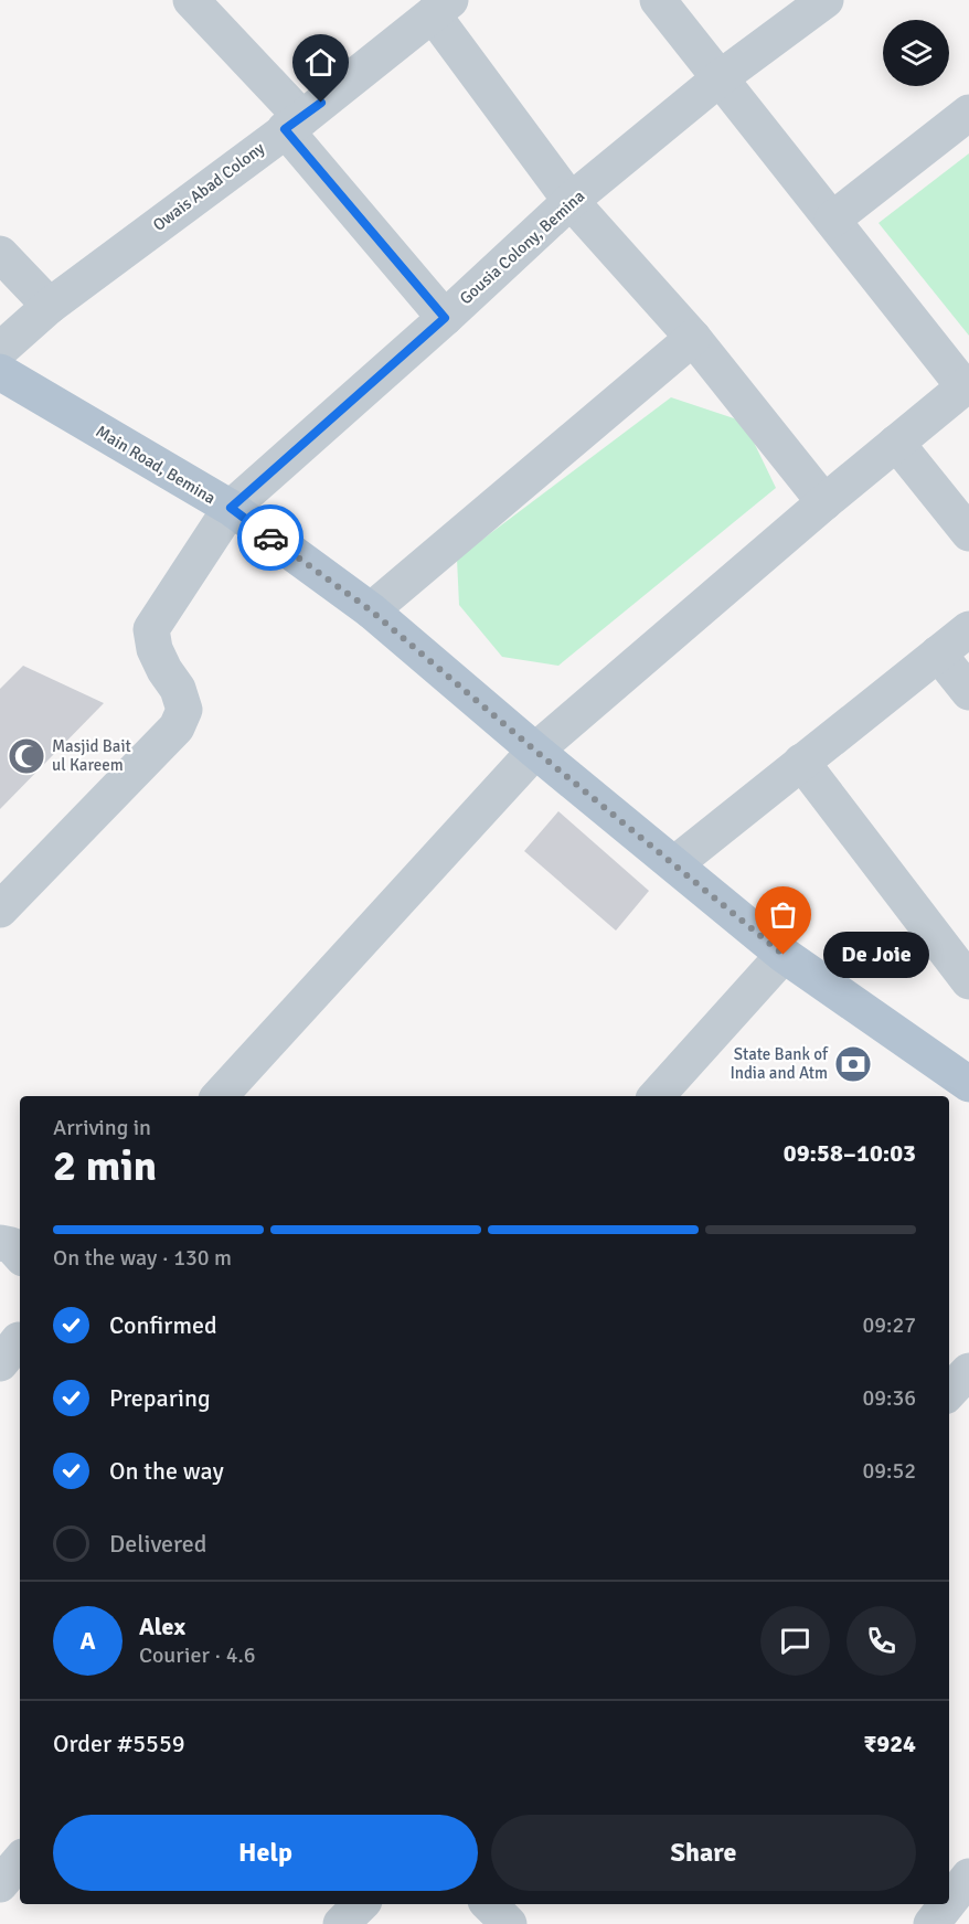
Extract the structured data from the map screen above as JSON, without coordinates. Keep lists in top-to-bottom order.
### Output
{
  "streets": {
    "main road": ["Main Road, Bemina"],
    "street": ["Owais Abad Colony", "Gousia Colony, Bemina"]
  },
  "crossings": [
    ["Gousia Colony, Bemina", "Main Road, Bemina"]
  ],
  "places": {
    "mosque": ["Masjid Bait ul Kareem"],
    "other": ["De Joie"],
    "bank": ["State Bank of India and Atm"]
  },
  "page": {
    "bubble": "De Joie",
    "heading": ["2 min", "Arriving in", "09:58–10:03"],
    "panel": [
      "Alex",
      "Courier · 4.6",
      "Order #5559",
      "₹924"
    ],
    "bar": "On the way · 130 m",
    "list": [
      ["Confirmed", "09:27"],
      ["Preparing", "09:36"],
      ["On the way", "09:52"],
      "Delivered"
    ],
    "round": "A",
    "buttons": ["Help", "Share"]
  }
}
